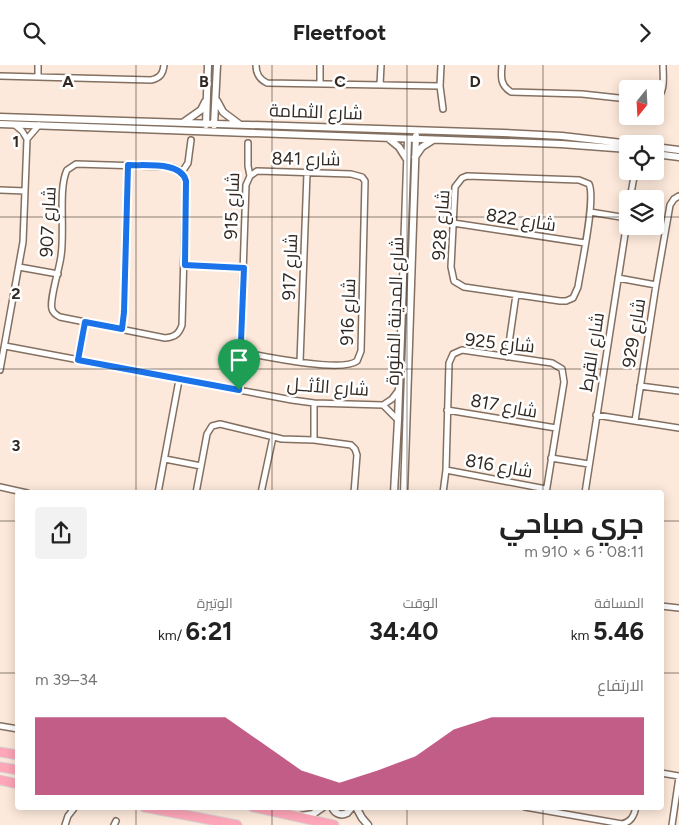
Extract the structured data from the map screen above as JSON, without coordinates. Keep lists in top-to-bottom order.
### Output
{
  "streets": {
    "street": [
      "شارع الثمامة",
      "شارع 841",
      "شارع 915",
      "شارع 822",
      "شارع 907",
      "شارع 928",
      "شارع 917",
      "شارع المدينة المنورة",
      "شارع 916",
      "شارع 929",
      "شارع 925",
      "شارع القرط",
      "شارع الأثــل",
      "شارع 817",
      "شارع 816"
    ]
  },
  "crossings": [
    ["شارع الثمامة", "شارع المدينة المنورة"],
    ["شارع 841", "شارع 915"],
    ["شارع 841", "شارع 917"],
    ["شارع 841", "شارع 916"],
    ["شارع 915", "شارع 916"],
    ["شارع 915", "شارع الأثــل"],
    ["شارع 822", "شارع 928"],
    ["شارع 917", "شارع 916"],
    ["شارع المدينة المنورة", "شارع الأثــل"],
    ["شارع 929", "شارع القرط"],
    ["شارع 925", "شارع 817"],
    ["شارع 925", "شارع 816"]
  ],
  "north": "bottom",
  "page": {
    "header": "Fleetfoot",
    "heading": ["جري صباحي", "08:11 · 6 × 910 m"],
    "stats": [
      ["المسافة", "5.46 km"],
      ["الوقت", "34:40"],
      ["الوتيرة", "6:21 /km"]
    ],
    "chart": ["الارتفاع", "34–39 m"]
  },
  "grid": {
    "columns": [
      "A",
      "B",
      "C",
      "D"
    ],
    "rows": ["1", "2", "3"]
  }
}
